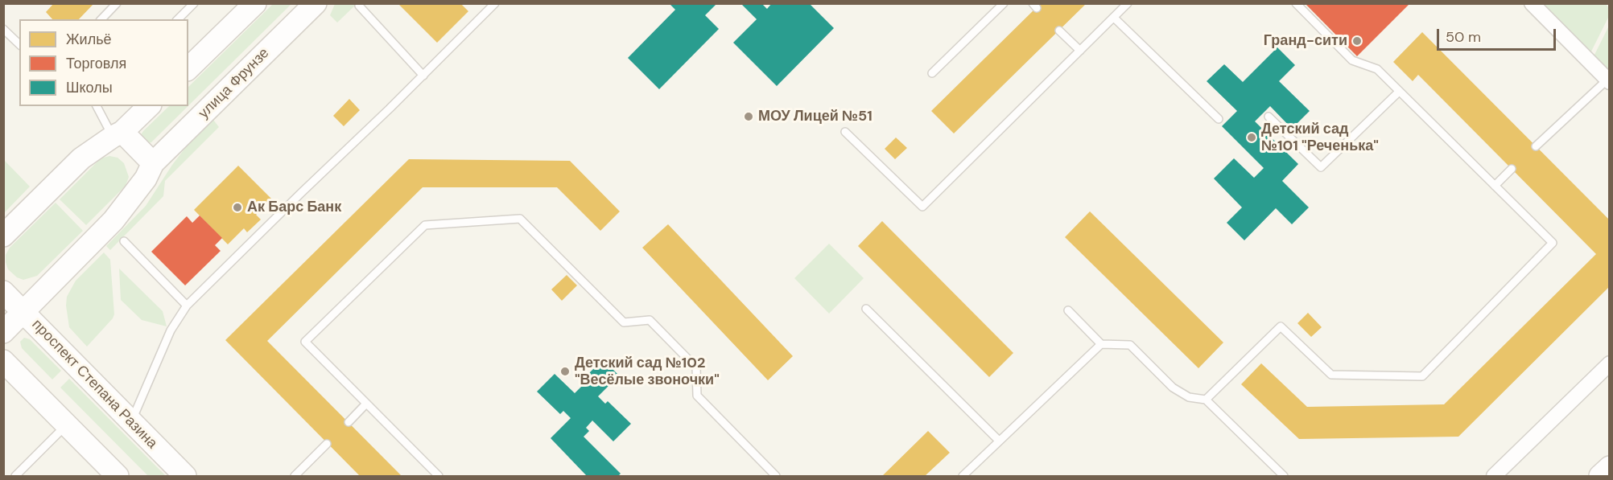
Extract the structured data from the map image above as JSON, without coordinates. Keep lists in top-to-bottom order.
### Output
{
  "streets": {
    "main road": ["улица Фрунзе", "проспект Степана Разина"]
  },
  "crossings": [
    ["улица Фрунзе", "проспект Степана Разина"]
  ],
  "places": [
    "Гранд-сити",
    "МОУ Лицей №51",
    "Детский сад №101 \"Реченька\"",
    "Ак Барс Банк",
    "Детский сад №102 \"Весёлые звоночки\""
  ],
  "legend": ["Жильё", "Торговля", "Школы"],
  "scale_bar": "50 m"
}
